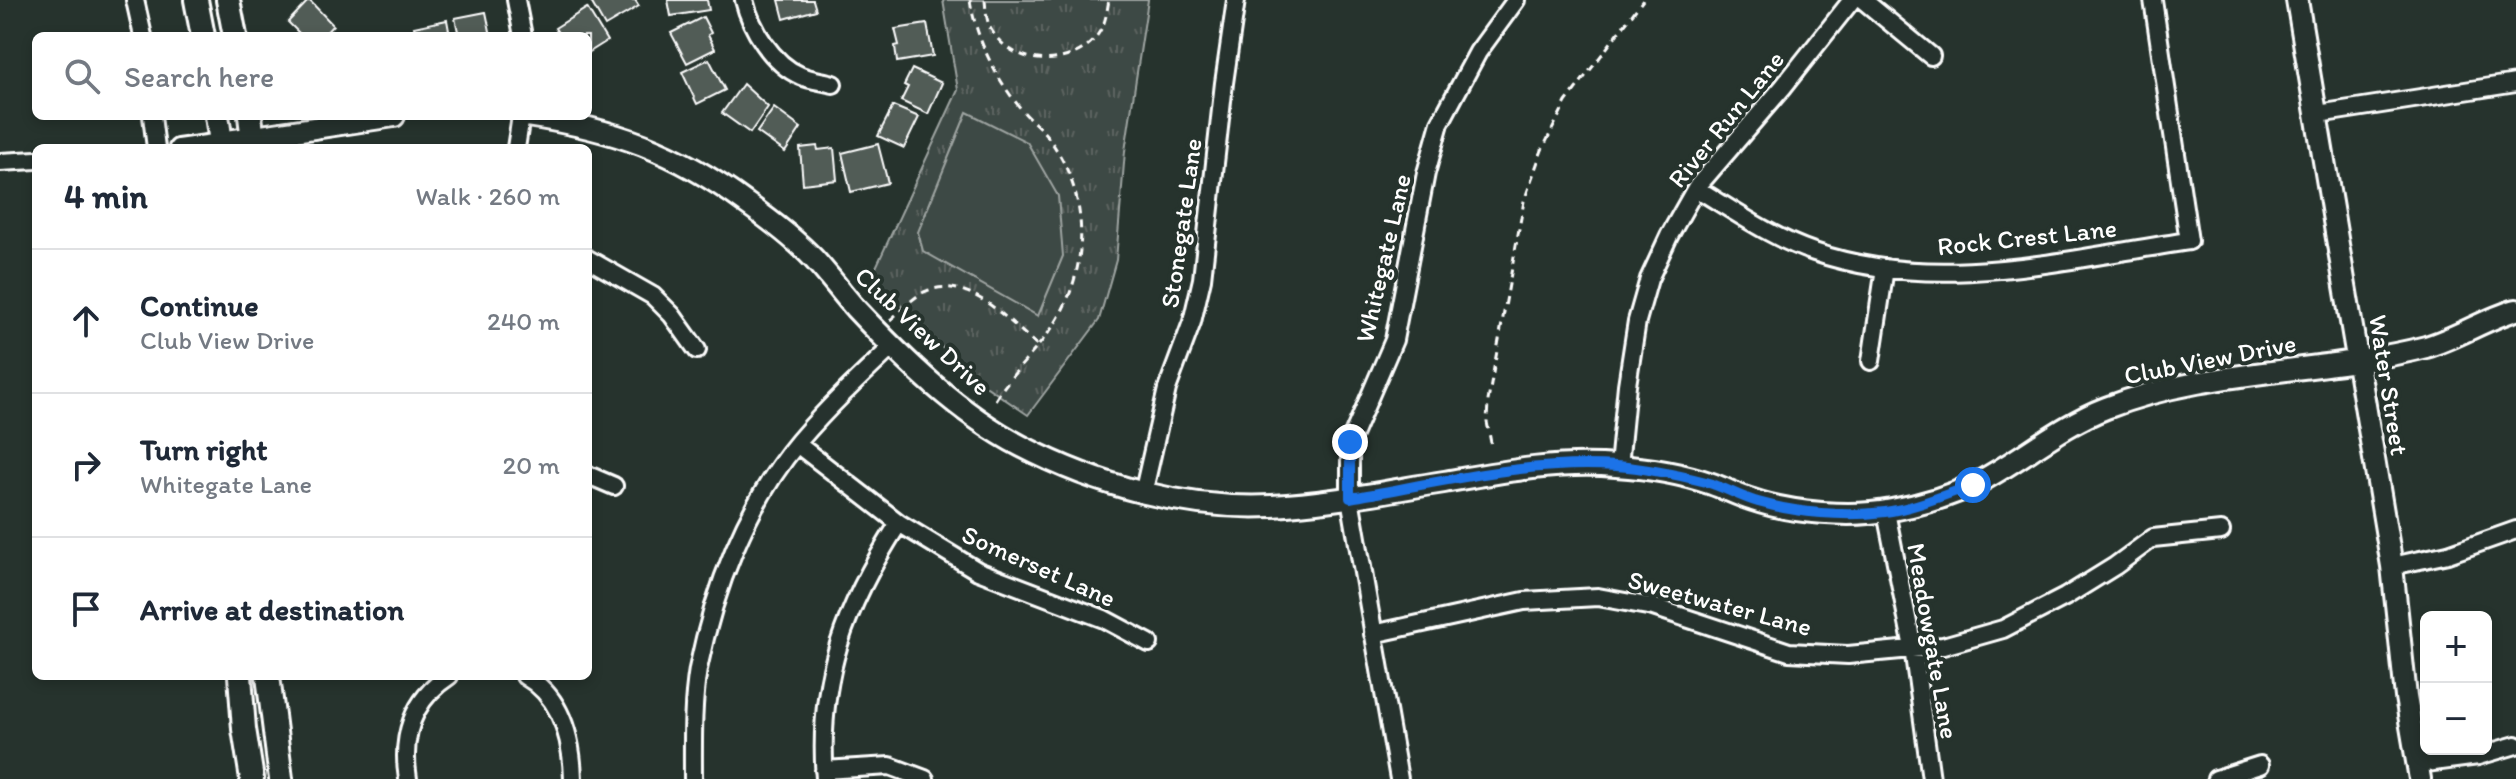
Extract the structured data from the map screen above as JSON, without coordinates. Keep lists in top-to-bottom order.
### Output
{
  "streets": {
    "street": [
      "River Run Lane",
      "Stonegate Lane",
      "Rock Crest Lane",
      "Whitegate Lane",
      "Club View Drive",
      "Water Street",
      "Somerset Lane",
      "Sweetwater Lane",
      "Meadowgate Lane"
    ]
  },
  "crossings": [
    ["River Run Lane", "Rock Crest Lane"],
    ["River Run Lane", "Club View Drive"],
    ["Stonegate Lane", "Club View Drive"],
    ["Whitegate Lane", "Club View Drive"],
    ["Whitegate Lane", "Sweetwater Lane"],
    ["Club View Drive", "Water Street"],
    ["Club View Drive", "Meadowgate Lane"],
    ["Sweetwater Lane", "Meadowgate Lane"]
  ],
  "page": {
    "search": "Search here",
    "heading": ["4 min", "Walk · 260 m"],
    "list": [
      ["Continue", "Club View Drive", "240 m"],
      ["Turn right", "Whitegate Lane", "20 m"],
      "Arrive at destination"
    ],
    "map_buttons": ["+", "−"]
  }
}
